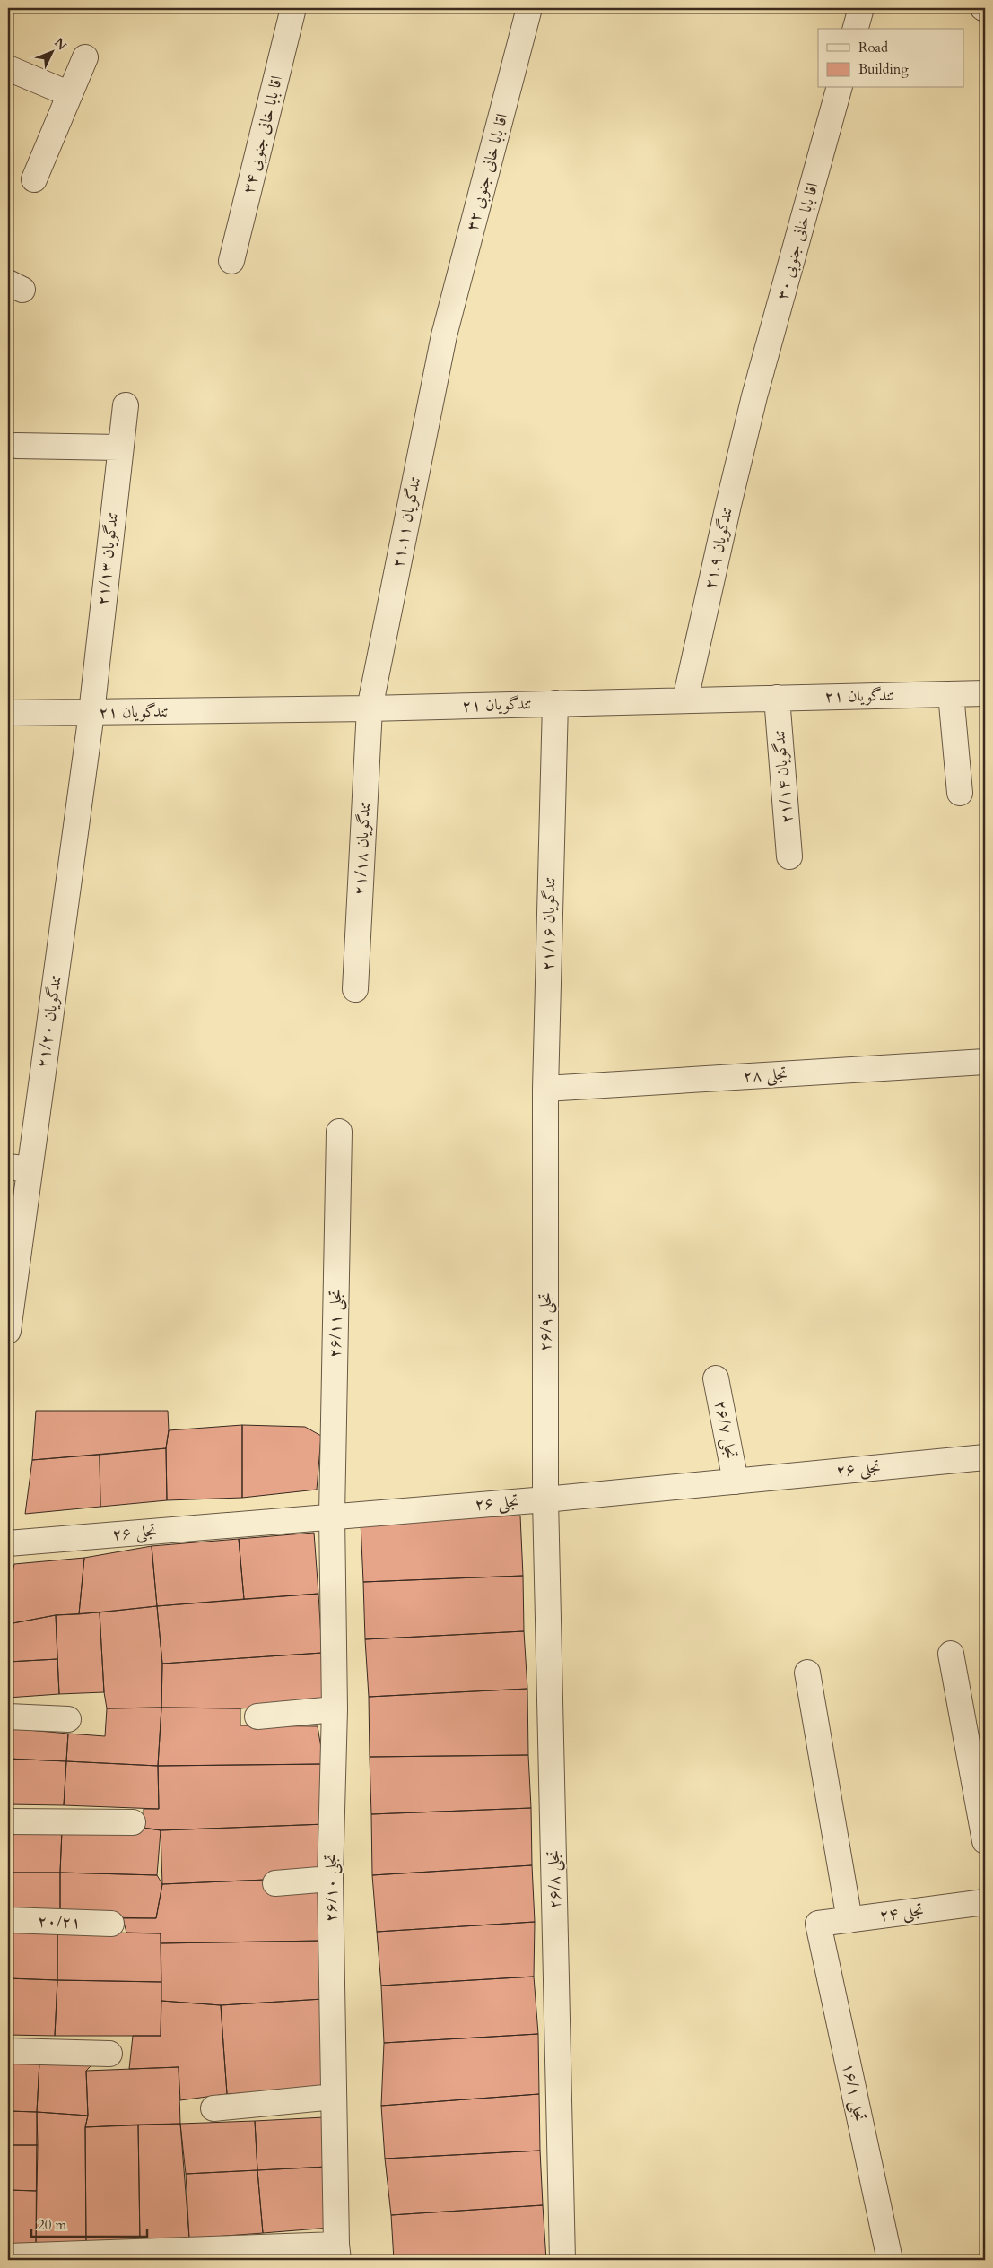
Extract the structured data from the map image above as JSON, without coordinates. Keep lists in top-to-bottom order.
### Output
{
  "streets": {
    "street": [
      "۳۴ اقا بابا خانی جنوبی",
      "۳۲ اقا بابا خانی جنوبی",
      "۳۰ اقا بابا خانی جنوبی",
      "۲۱.۱۱ تندگویان",
      "۲۱.۹ تندگویان",
      "۲۱/۱۳ تندگویان",
      "۲۱ تندگویان",
      "۲۱/۱۴ تندگویان",
      "۲۱/۱۸ تندگویان",
      "۲۱/۱۶ تندگویان",
      "۲۱/۲۰ تندگویان",
      "۲۸ تجلی",
      "۲۶/۹ تجلی",
      "۲۶/۱۱ تجلی",
      "۲۶/۷ تجلی",
      "۲۶ تجلی",
      "۲۶/۸ تجلی",
      "۲۶/۱۰ تجلی",
      "۲۴ تجلی",
      "۲۰/۲۱",
      "۱۶/۱ تجلی"
    ]
  },
  "crossings": [
    ["۳۲ اقا بابا خانی جنوبی", "۲۱.۱۱ تندگویان"],
    ["۳۰ اقا بابا خانی جنوبی", "۲۱.۹ تندگویان"],
    ["۲۱.۱۱ تندگویان", "۲۱ تندگویان"],
    ["۲۱.۱۱ تندگویان", "۲۱/۱۸ تندگویان"],
    ["۲۱.۹ تندگویان", "۲۱ تندگویان"],
    ["۲۱/۱۳ تندگویان", "۲۱ تندگویان"],
    ["۲۱/۱۳ تندگویان", "۲۱/۲۰ تندگویان"],
    ["۲۱ تندگویان", "۲۱/۱۴ تندگویان"],
    ["۲۱ تندگویان", "۲۱/۱۸ تندگویان"],
    ["۲۱ تندگویان", "۲۱/۱۶ تندگویان"],
    ["۲۱ تندگویان", "۲۱/۲۰ تندگویان"],
    ["۲۱/۱۶ تندگویان", "۲۸ تجلی"],
    ["۲۱/۱۶ تندگویان", "۲۶/۹ تجلی"],
    ["۲۶/۹ تجلی", "۲۶ تجلی"],
    ["۲۶/۹ تجلی", "۲۶/۸ تجلی"],
    ["۲۶/۱۱ تجلی", "۲۶ تجلی"],
    ["۲۶/۱۱ تجلی", "۲۶/۱۰ تجلی"],
    ["۲۶/۷ تجلی", "۲۶ تجلی"],
    ["۲۶ تجلی", "۲۶/۸ تجلی"],
    ["۲۶ تجلی", "۲۶/۱۰ تجلی"],
    ["۲۴ تجلی", "۱۶/۱ تجلی"]
  ],
  "legend": ["Road", "Building"],
  "scale_bar": "20 m",
  "north": "top right"
}
